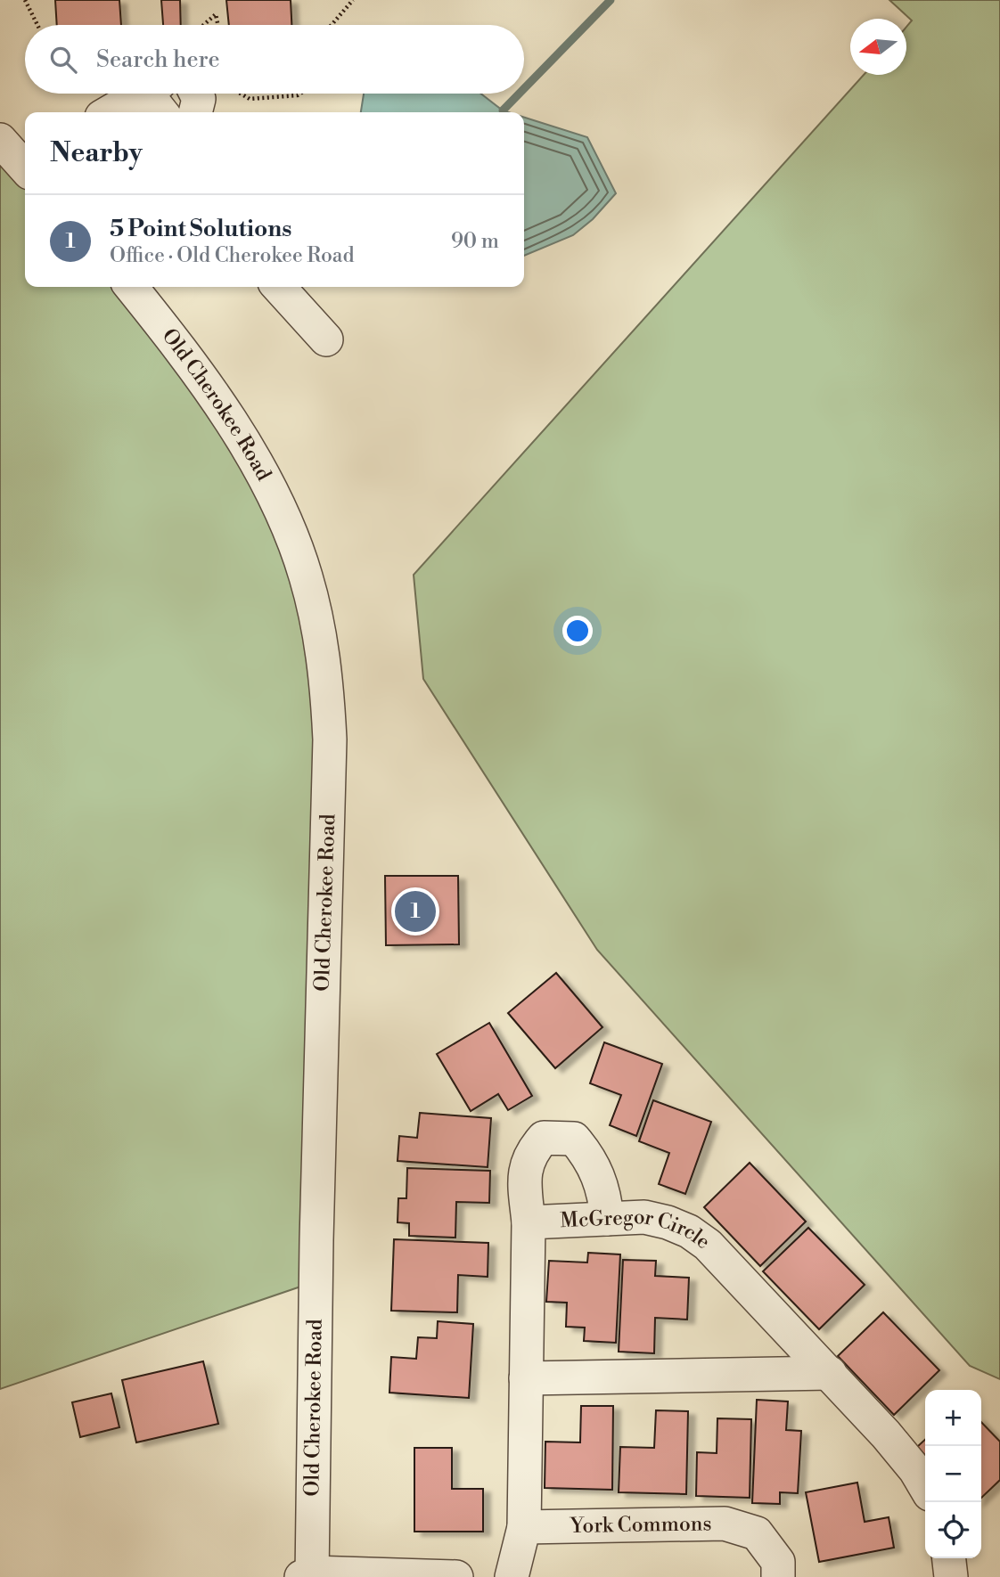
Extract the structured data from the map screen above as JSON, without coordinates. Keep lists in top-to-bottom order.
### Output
{
  "streets": {
    "street": ["Old Cherokee Road", "McGregor Circle", "York Commons"]
  },
  "crossings": [
    ["McGregor Circle", "York Commons"]
  ],
  "north": "left",
  "page": {
    "search": "Search here",
    "heading": "Nearby",
    "list": [
      {
        "mark": "1",
        "name": "5 Point Solutions",
        "note": "Office · Old Cherokee Road",
        "value": "90 m"
      }
    ],
    "pins": "1",
    "map_buttons": ["+", "−"]
  }
}
